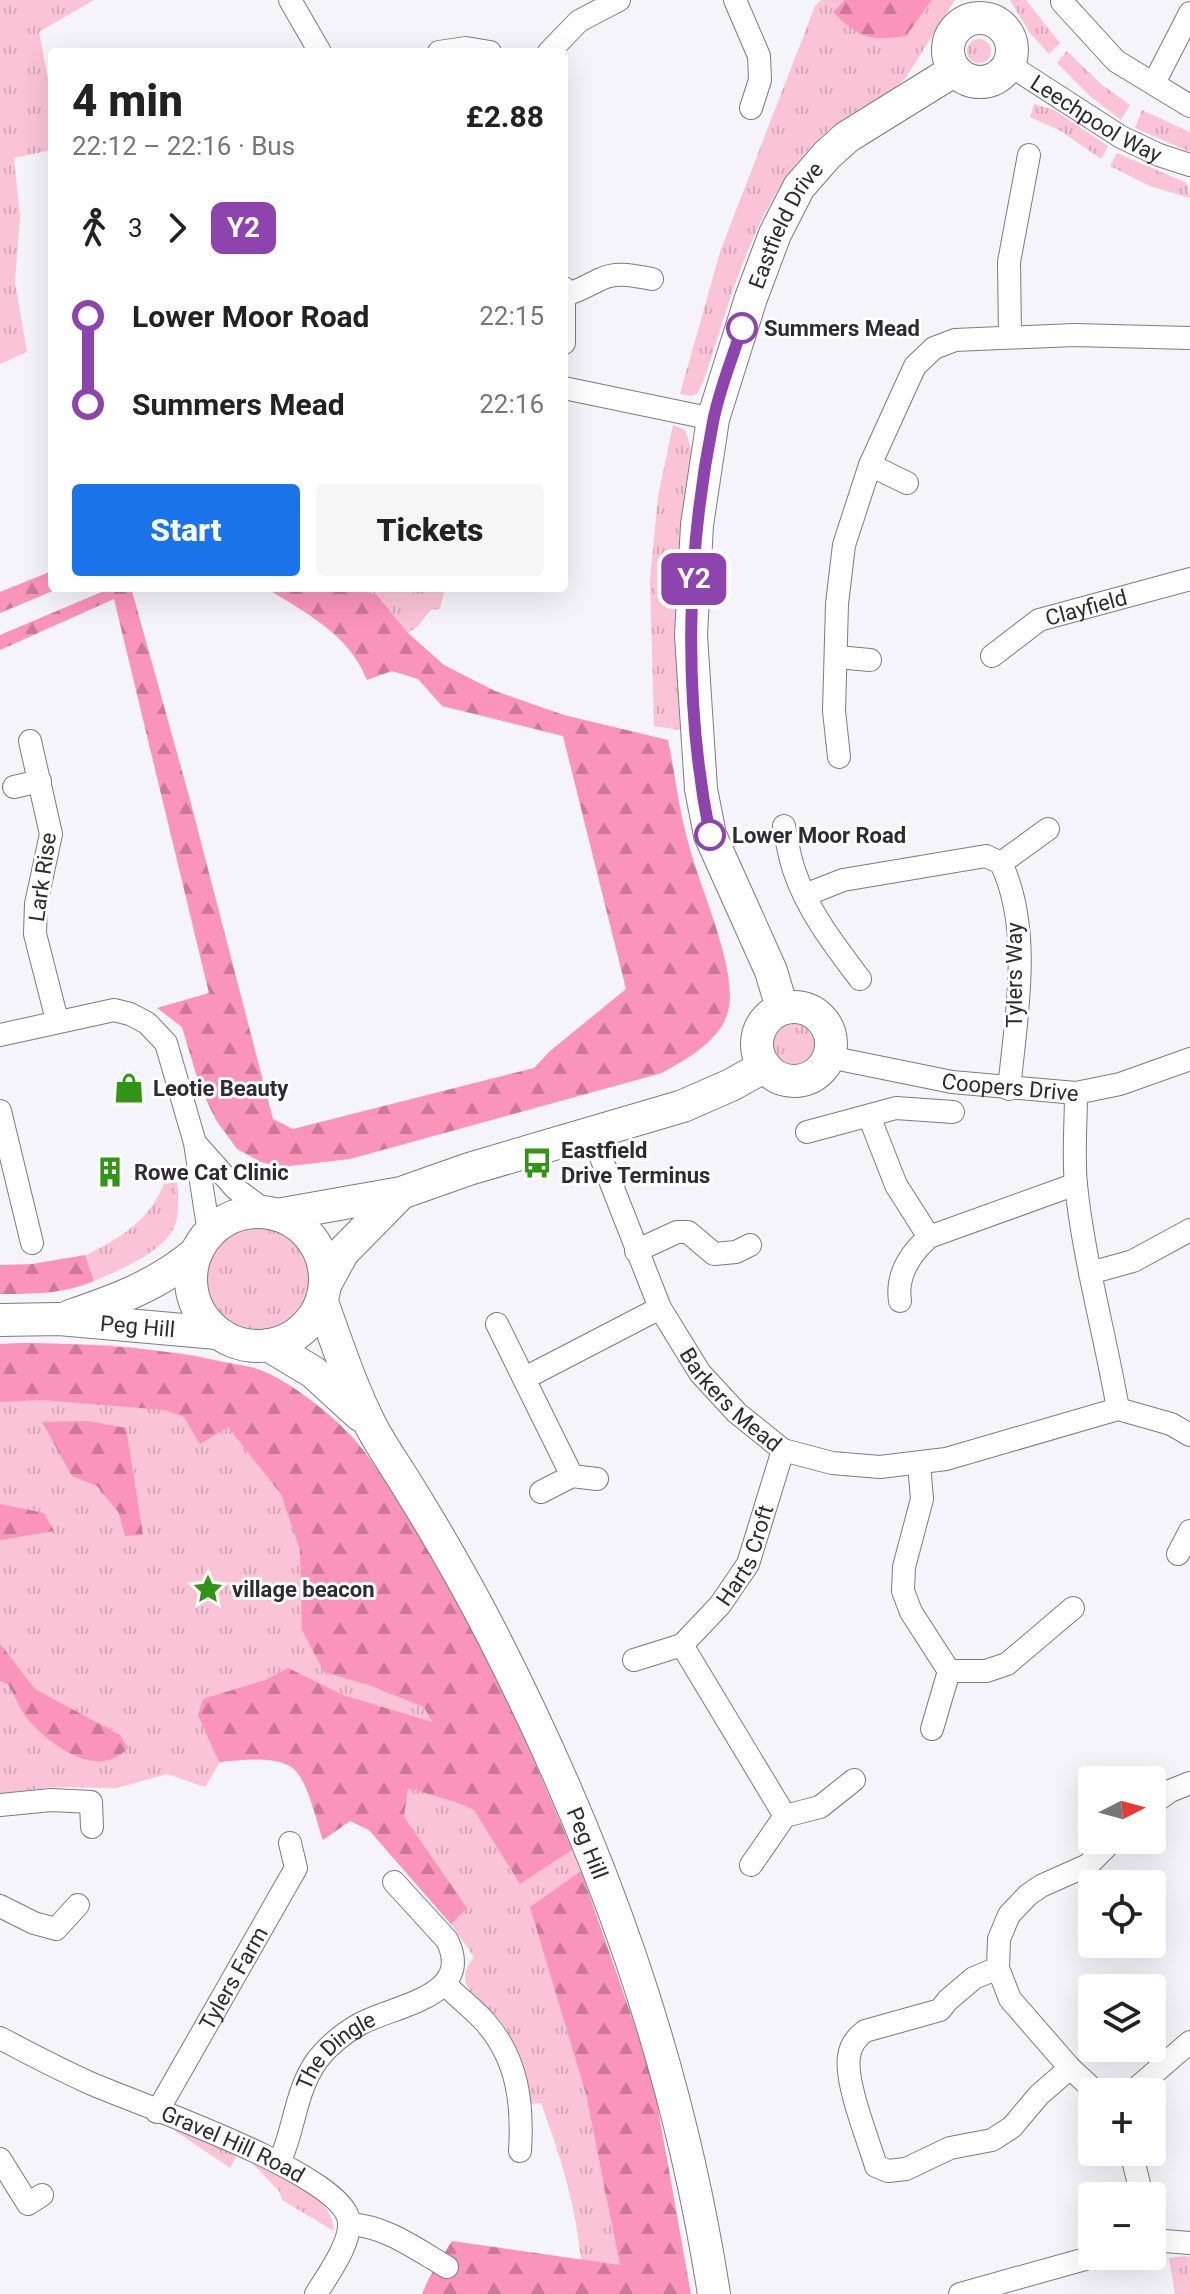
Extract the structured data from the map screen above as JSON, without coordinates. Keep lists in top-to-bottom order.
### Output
{
  "streets": {
    "street": [
      "Leechpool Way",
      "Eastfield Drive",
      "Clayfield",
      "Lark Rise",
      "Tylers Way",
      "Coopers Drive",
      "Peg Hill",
      "Barkers Mead",
      "Harts Croft",
      "Tylers Farm",
      "The Dingle",
      "Gravel Hill Road"
    ]
  },
  "crossings": [
    ["Leechpool Way", "Eastfield Drive"],
    ["Eastfield Drive", "Coopers Drive"],
    ["Tylers Way", "Coopers Drive"],
    ["Barkers Mead", "Harts Croft"],
    ["Tylers Farm", "Gravel Hill Road"],
    ["The Dingle", "Gravel Hill Road"]
  ],
  "places": {
    "other": ["Summers Mead", "Lower Moor Road"],
    "shop": ["Leotie Beauty"],
    "bus stop": ["Eastfield Drive Terminus"],
    "building": ["Rowe Cat Clinic"],
    "place": ["village beacon"]
  },
  "lines": ["bus line Y2"],
  "north": "right",
  "page": {
    "on_map": "Y2",
    "heading": ["4 min", "22:12 – 22:16 · Bus", "£2.88"],
    "legs": ["3", "Y2"],
    "list": [
      {
        "name": "Lower Moor Road",
        "value": "22:15"
      },
      {
        "name": "Summers Mead",
        "value": "22:16"
      }
    ],
    "buttons": ["Start", "Tickets"],
    "map_buttons": ["+", "−"]
  }
}
